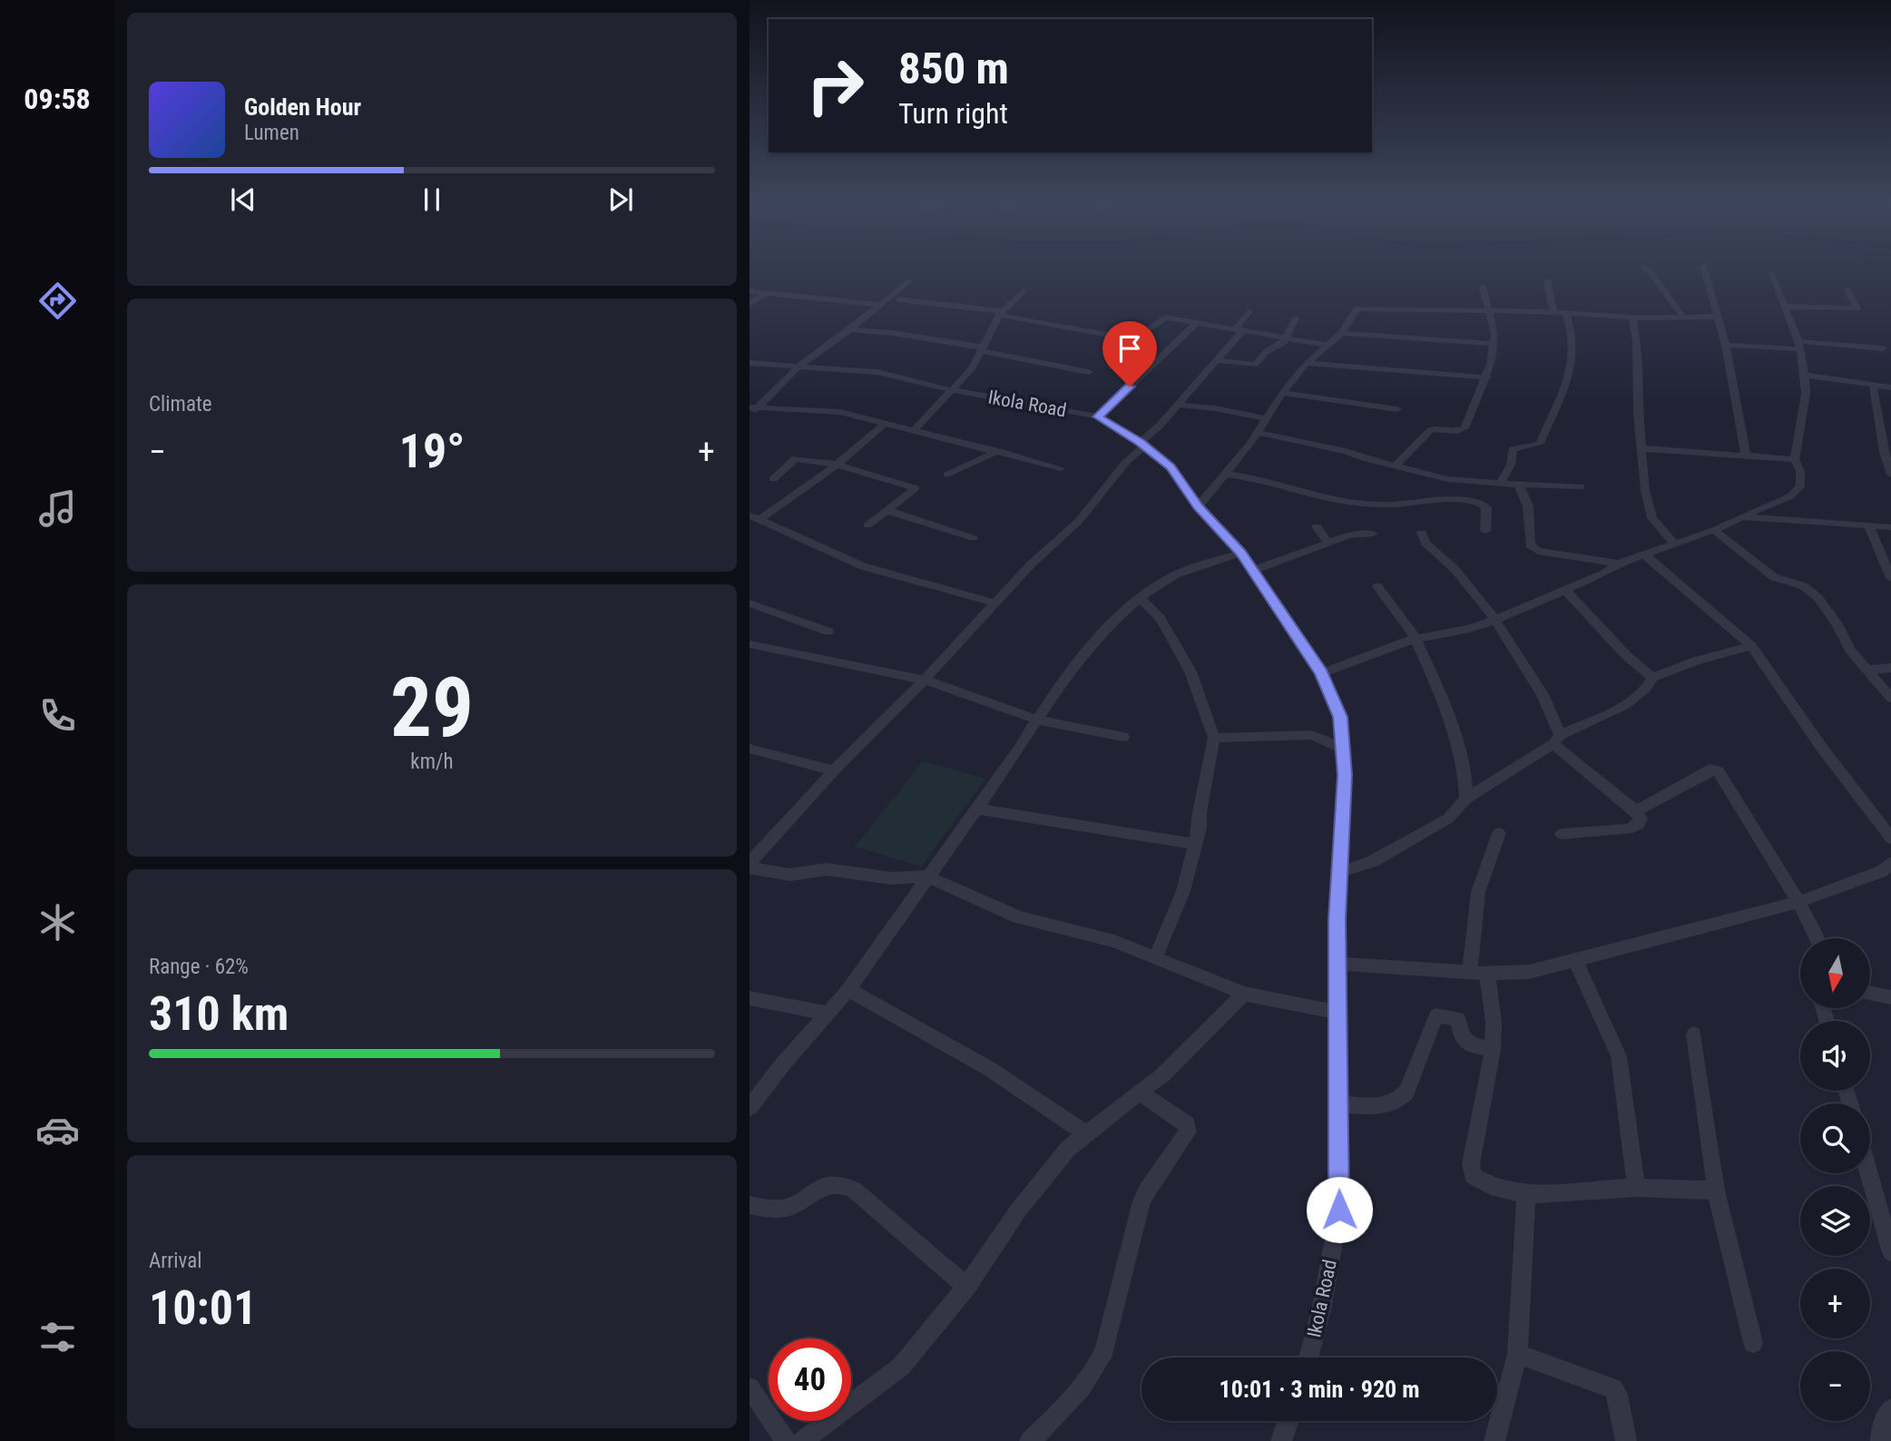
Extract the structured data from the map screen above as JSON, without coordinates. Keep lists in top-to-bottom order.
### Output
{
  "streets": {
    "street": ["Ikola Road"]
  },
  "north": "bottom",
  "page": {
    "tabs": "09:58",
    "turn": ["850 m", "Turn right"],
    "song": ["Golden Hour", "Lumen"],
    "tile": [
      "Climate",
      ["29", "km/h"],
      ["Range · 62%", "310 km"],
      ["Arrival", "10:01"]
    ],
    "heat": ["−", "19°", "+"],
    "map_buttons": ["+", "−"],
    "limit": "40",
    "trip": "10:01 · 3 min · 920 m"
  }
}
